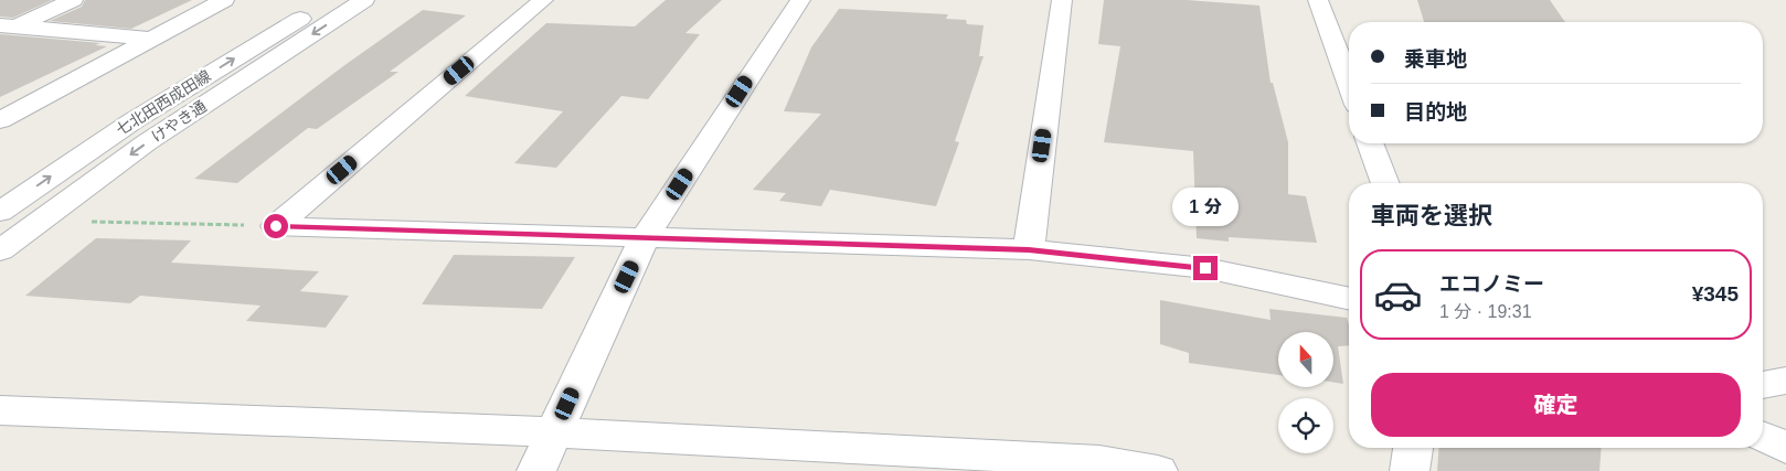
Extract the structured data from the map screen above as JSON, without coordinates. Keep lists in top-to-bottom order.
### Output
{
  "streets": {
    "street": ["七北田西成田線", "けやき通"]
  },
  "north": "top",
  "page": {
    "banner": ["乗車地", "目的地"],
    "heading": "車両を選択",
    "bubble": "1 分",
    "list": [
      {
        "name": "エコノミー",
        "note": "1 分 · 19:31",
        "value": "¥345"
      }
    ],
    "buttons": "確定"
  }
}
